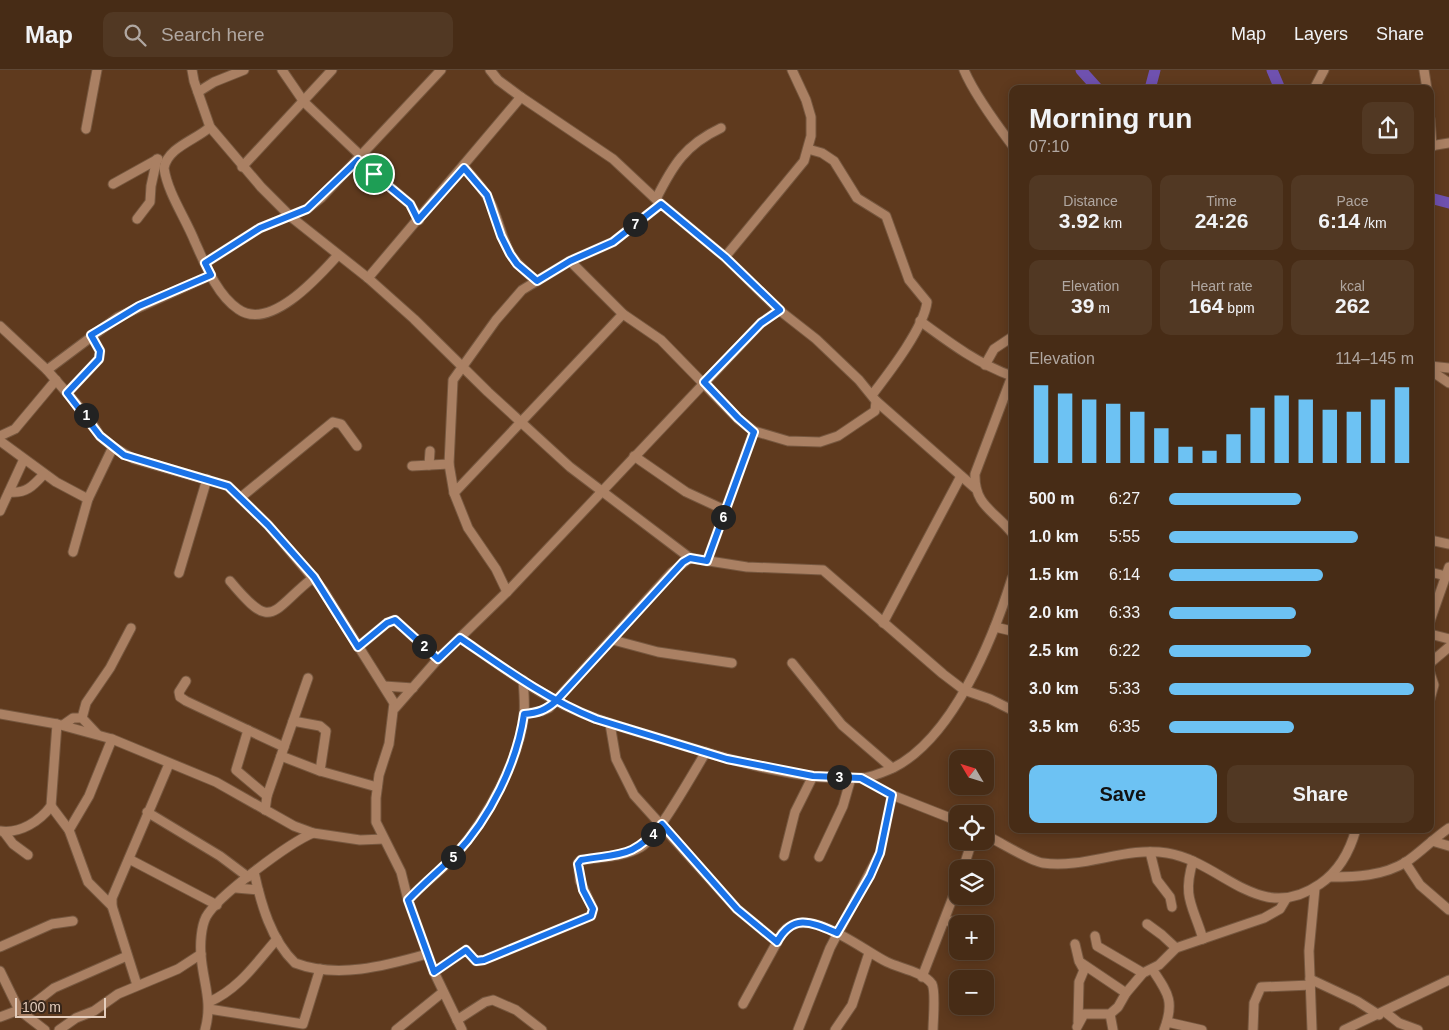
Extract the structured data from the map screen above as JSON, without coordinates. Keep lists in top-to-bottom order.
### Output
{
  "scale_bar": "100 m",
  "north": "top left",
  "page": {
    "header": "Map",
    "search": "Search here",
    "nav": ["Map", "Layers", "Share"],
    "heading": ["Morning run", "07:10"],
    "stats": [
      ["Distance", "3.92 km"],
      ["Time", "24:26"],
      ["Pace", "6:14 /km"],
      ["Elevation", "39 m"],
      ["Heart rate", "164 bpm"],
      ["kcal", "262"]
    ],
    "pins": [
      "7",
      "1",
      "6",
      "2",
      "3",
      "4",
      "5"
    ],
    "chart": ["Elevation", "114–145 m"],
    "list": [
      {
        "name": "500 m",
        "note": "6:27"
      },
      {
        "name": "1.0 km",
        "note": "5:55"
      },
      {
        "name": "1.5 km",
        "note": "6:14"
      },
      {
        "name": "2.0 km",
        "note": "6:33"
      },
      {
        "name": "2.5 km",
        "note": "6:22"
      },
      {
        "name": "3.0 km",
        "note": "5:33"
      },
      {
        "name": "3.5 km",
        "note": "6:35"
      }
    ],
    "map_buttons": ["+", "−"],
    "buttons": ["Save", "Share"],
    "scale": "100 m"
  }
}
